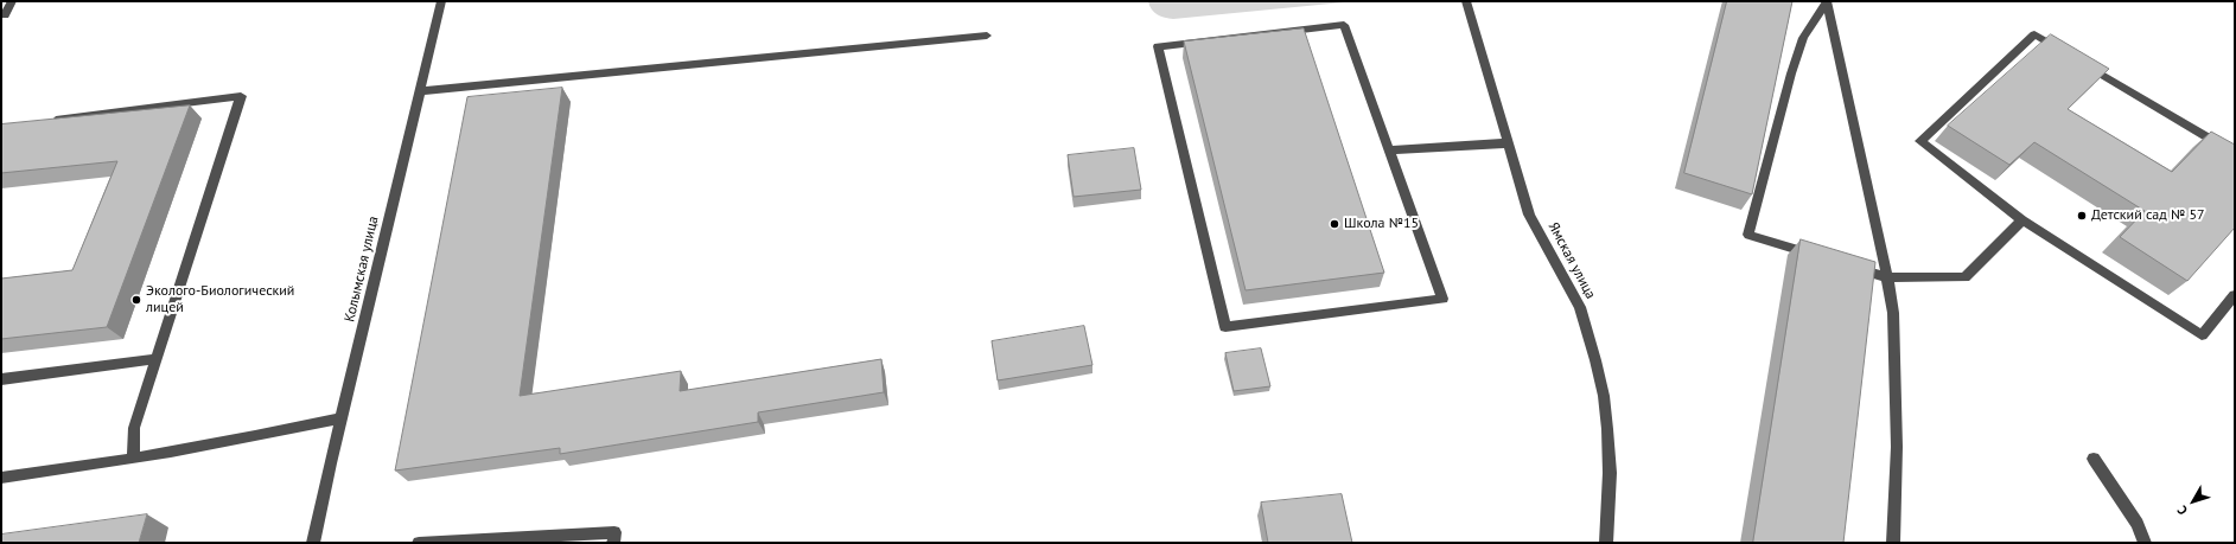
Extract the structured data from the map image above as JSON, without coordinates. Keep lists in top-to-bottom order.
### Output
{
  "streets": {
    "street": ["Ямская улица", "Колымская улица"]
  },
  "places": ["Детский сад № 57", "Школа №15", "Эколого-Биологический лицей"],
  "north": "bottom left"
}
